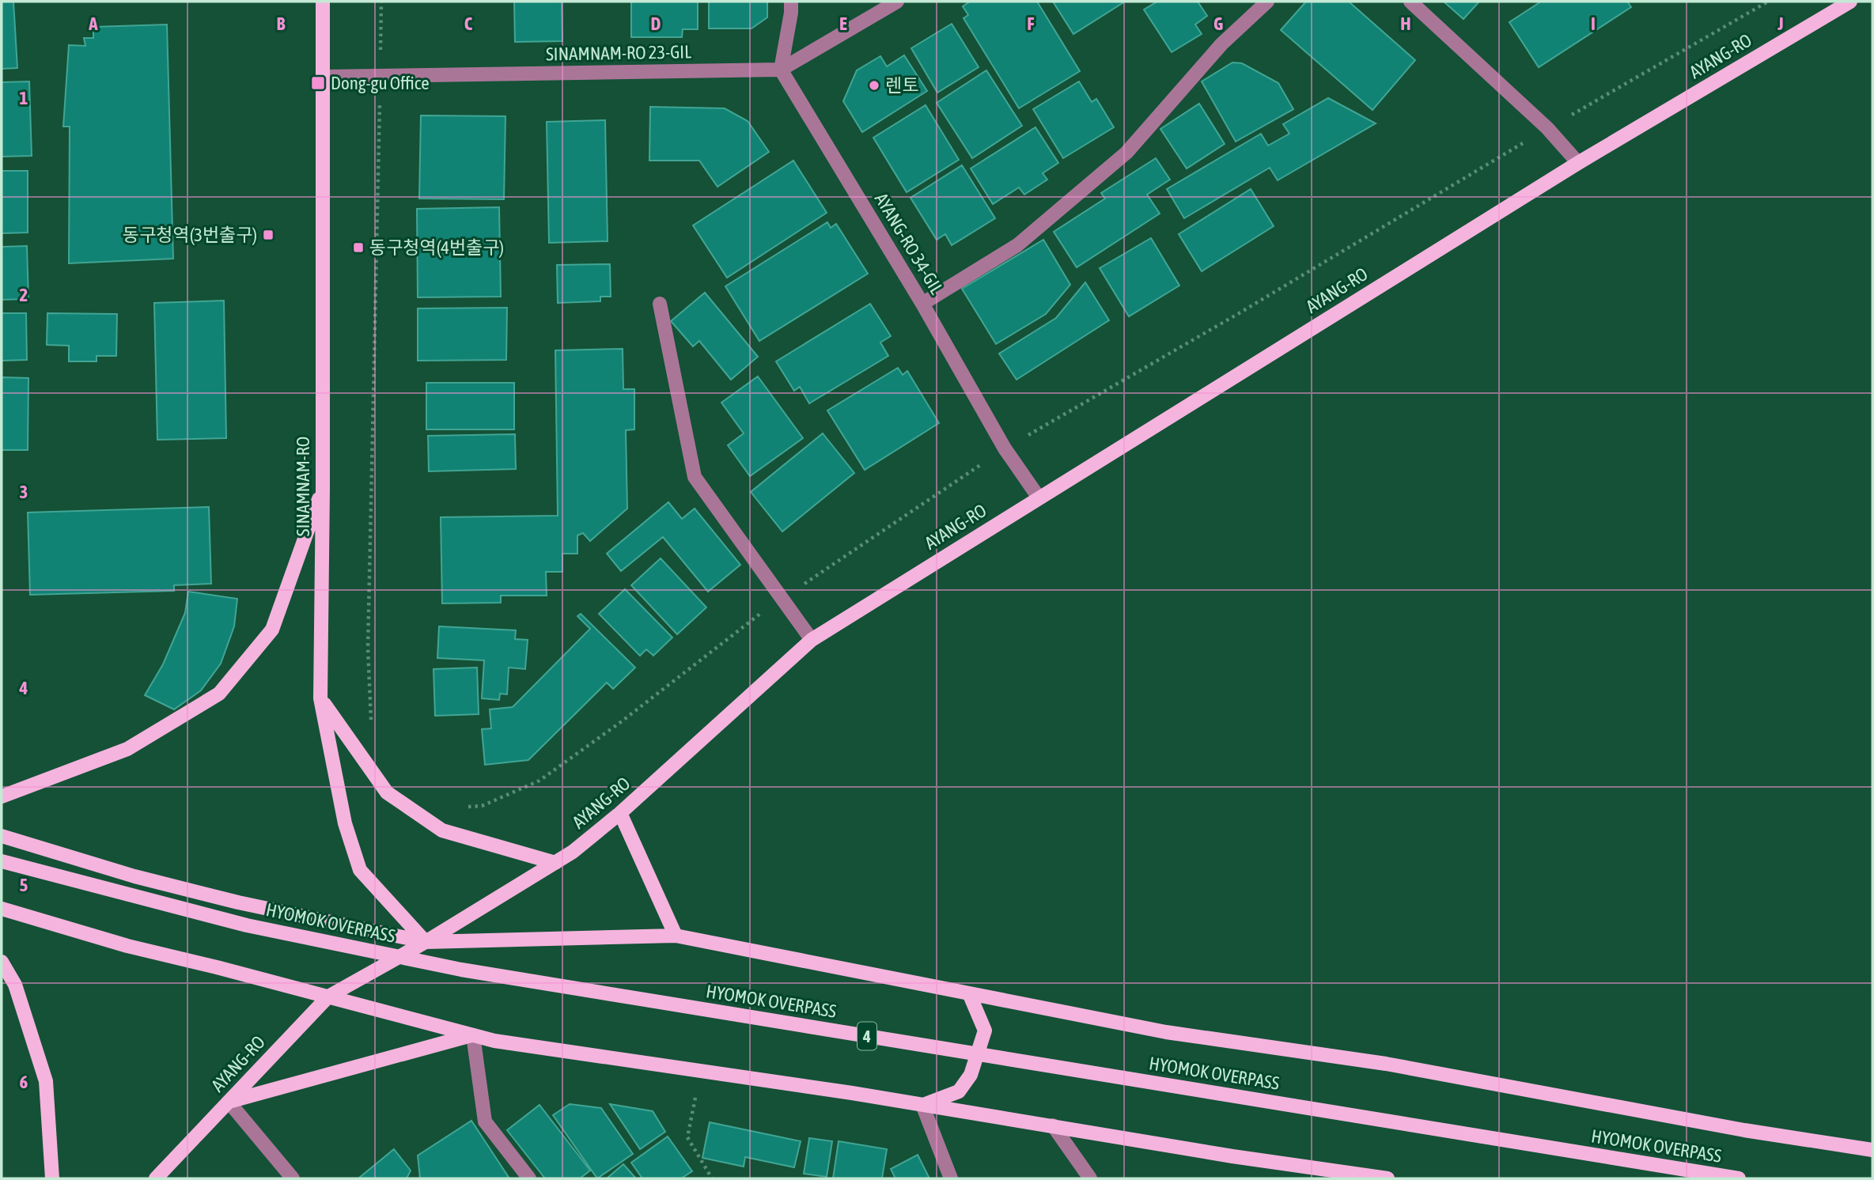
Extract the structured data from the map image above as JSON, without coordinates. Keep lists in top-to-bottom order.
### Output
{
  "streets": {
    "main road": [
      "AYANG-RO",
      "SINAMNAM-RO",
      "HYOMOK OVERPASS",
      "4"
    ],
    "street": ["SINAMNAM-RO 23-GIL", "AYANG-RO 34-GIL"]
  },
  "crossings": [
    ["SINAMNAM-RO 23-GIL", "AYANG-RO 34-GIL"],
    ["SINAMNAM-RO 23-GIL", "SINAMNAM-RO"],
    ["AYANG-RO", "AYANG-RO 34-GIL"],
    ["AYANG-RO", "SINAMNAM-RO"]
  ],
  "places": {
    "transit": ["Dong-gu Office", "동구청역(3번출구)", "동구청역(4번출구)"],
    "other": ["렌토"]
  },
  "grid": {
    "columns": [
      "A",
      "B",
      "C",
      "D",
      "E",
      "F",
      "G",
      "H",
      "I",
      "J"
    ],
    "rows": [
      "1",
      "2",
      "3",
      "4",
      "5",
      "6"
    ]
  }
}
